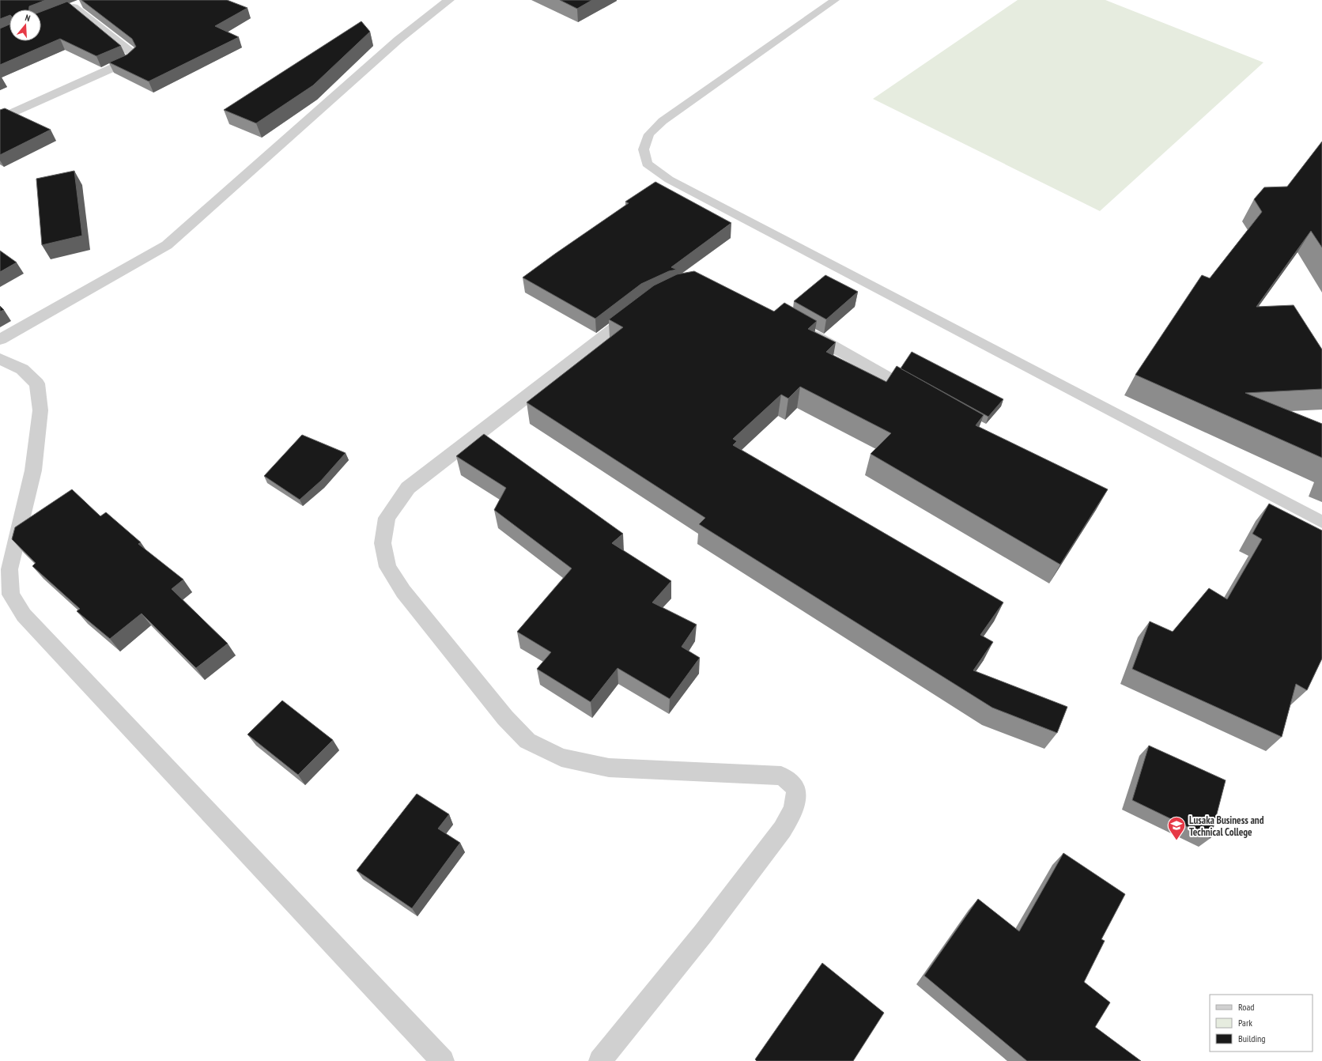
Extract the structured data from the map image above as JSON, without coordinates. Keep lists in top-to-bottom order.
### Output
{
  "places": {
    "school or university": ["Lusaka Business and Technical College"]
  },
  "legend": ["Road", "Park", "Building"],
  "north": "top"
}
